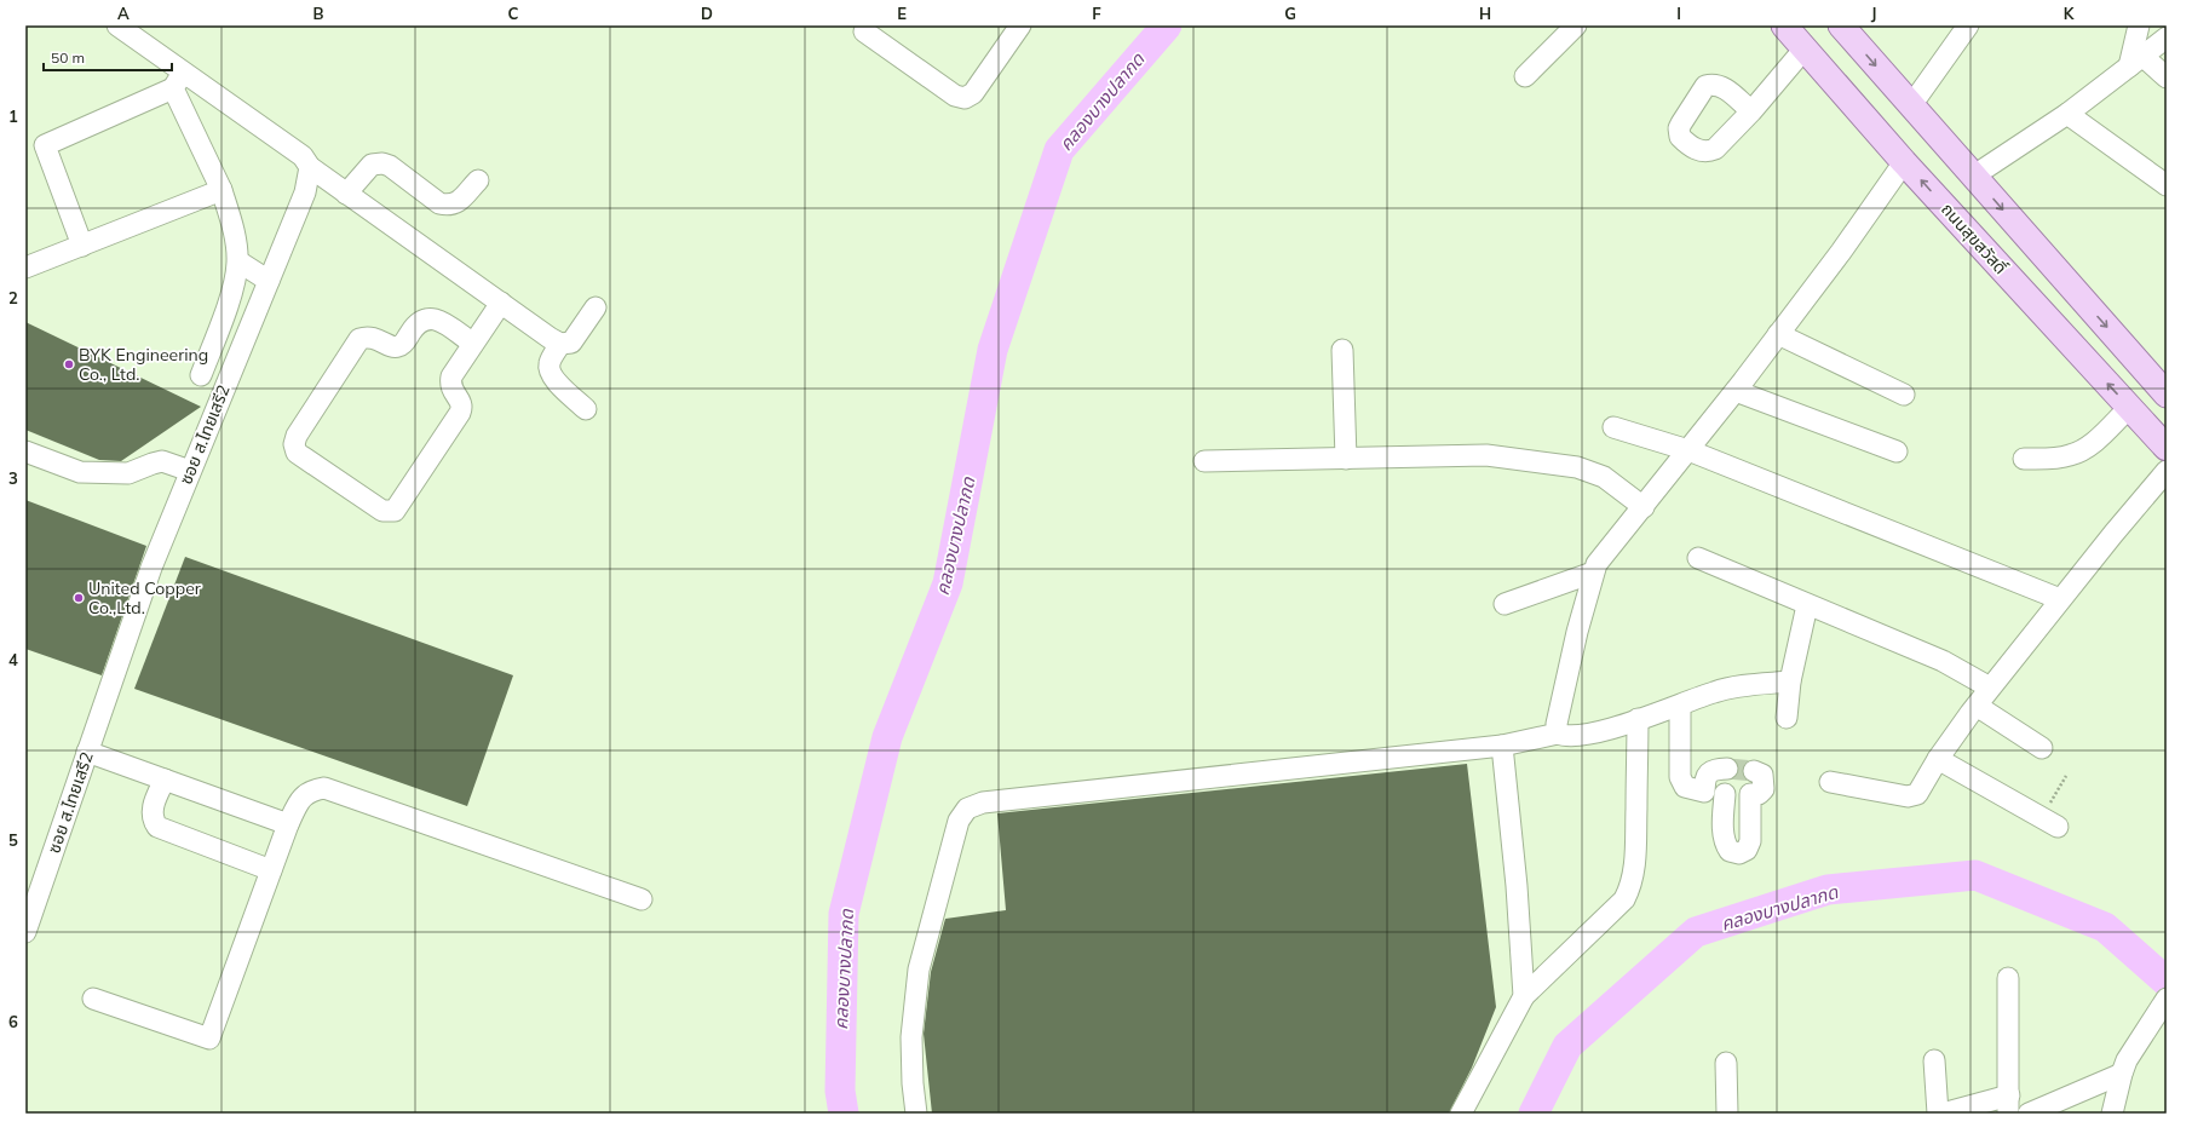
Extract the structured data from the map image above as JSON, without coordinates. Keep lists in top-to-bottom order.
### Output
{
  "streets": {
    "main road": ["ถนนสุขสวัสดิ์"],
    "street": ["ซอย ส.ไทยเสรี2"]
  },
  "water": ["คลองบางปลากด"],
  "places": ["BYK Engineering Co., Ltd.", "United Copper Co.,Ltd."],
  "scale_bar": "50 m",
  "grid": {
    "columns": [
      "A",
      "B",
      "C",
      "D",
      "E",
      "F",
      "G",
      "H",
      "I",
      "J",
      "K"
    ],
    "rows": [
      "1",
      "2",
      "3",
      "4",
      "5",
      "6"
    ]
  }
}
